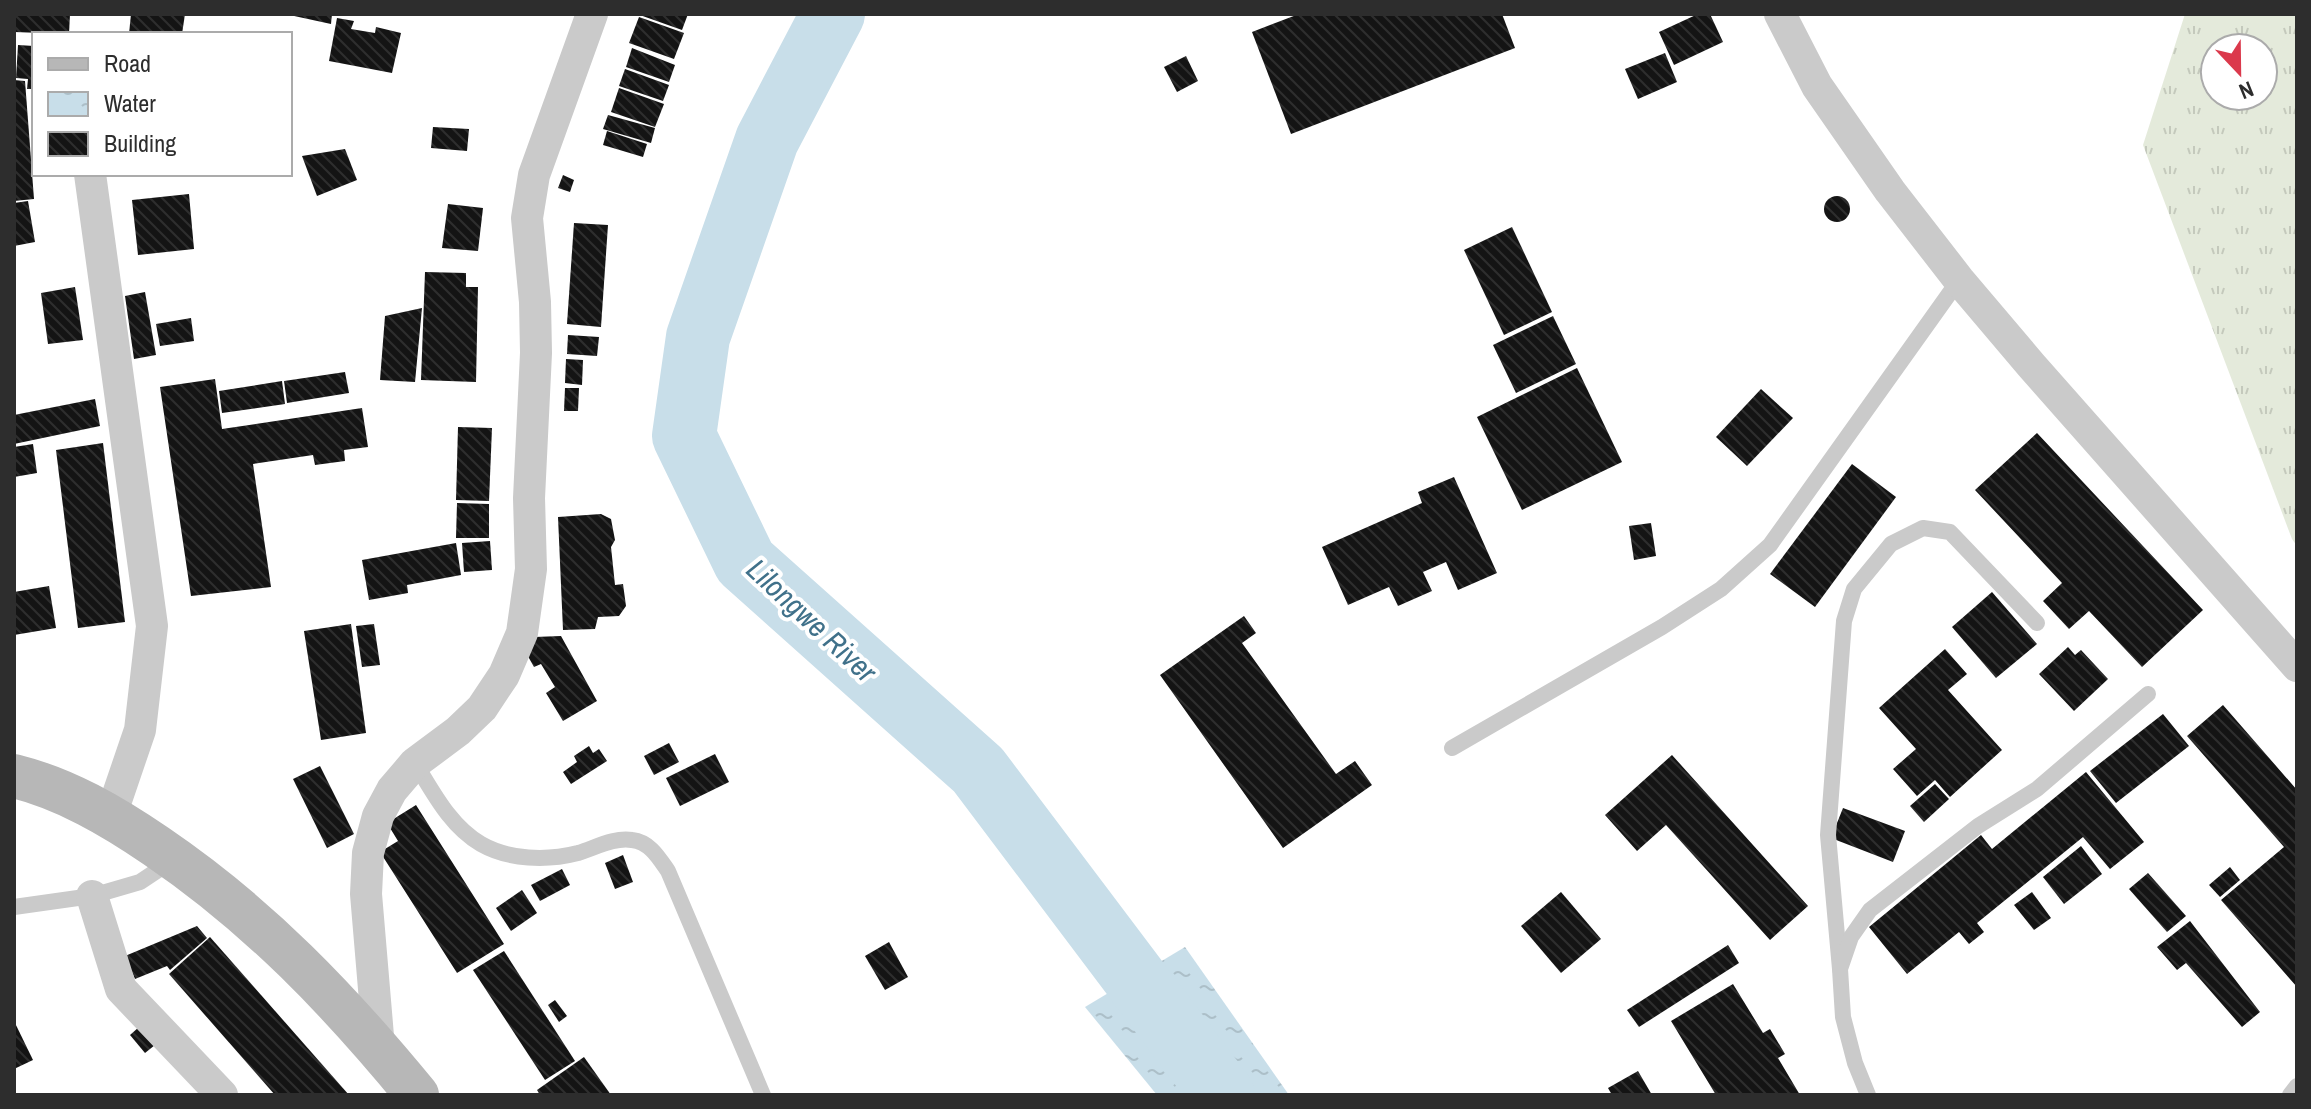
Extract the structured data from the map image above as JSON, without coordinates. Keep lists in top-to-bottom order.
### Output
{
  "water": ["Lilongwe River"],
  "legend": ["Road", "Water", "Building"],
  "north": "bottom"
}
